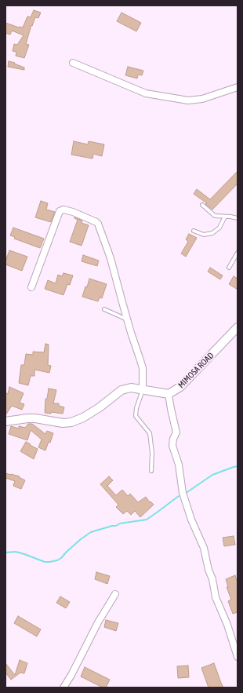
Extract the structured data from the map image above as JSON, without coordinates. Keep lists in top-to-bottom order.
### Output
{
  "streets": {
    "street": ["MIMOSA ROAD"]
  }
}
